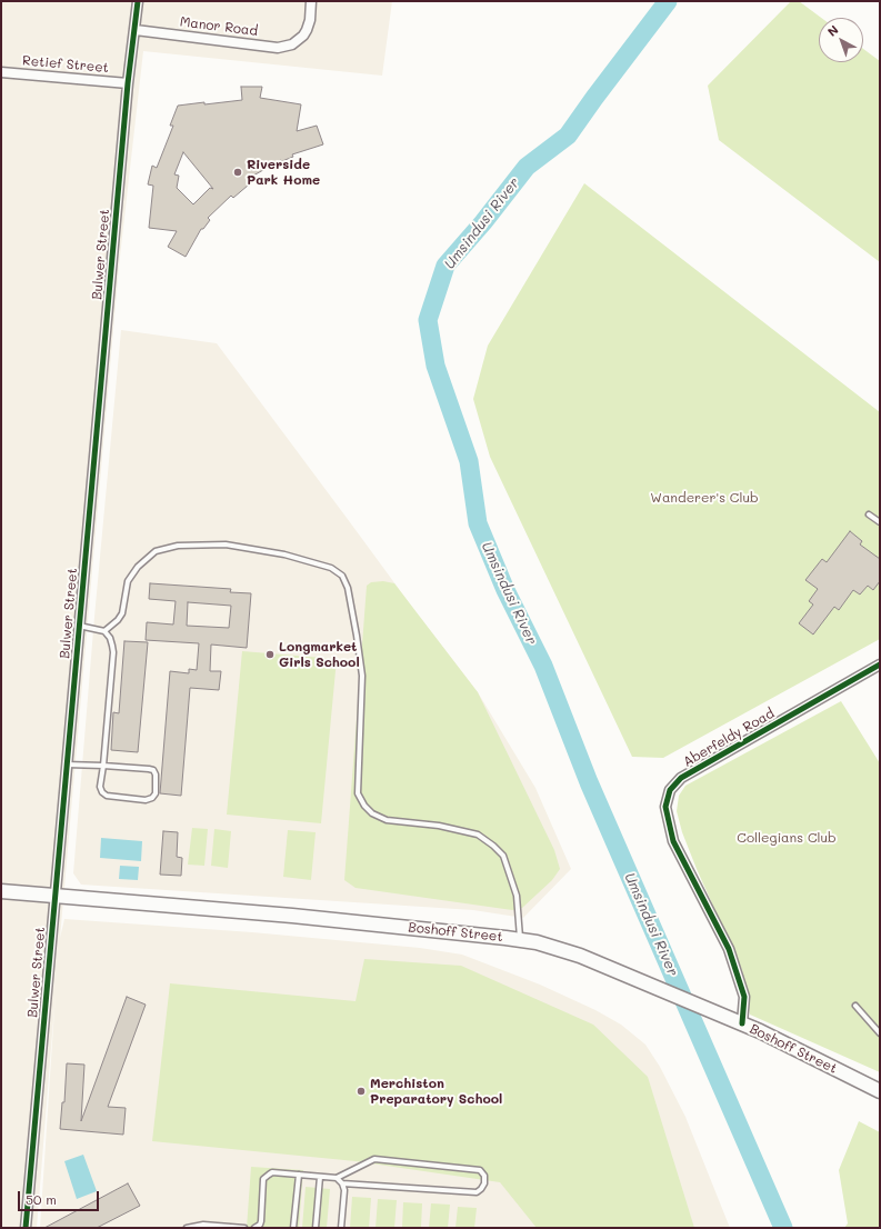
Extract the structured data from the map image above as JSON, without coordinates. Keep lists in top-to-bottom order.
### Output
{
  "streets": {
    "main road": ["Boshoff Street"],
    "street": [
      "Manor Road",
      "Retief Street",
      "Bulwer Street",
      "Aberfeldy Road"
    ]
  },
  "crossings": [
    ["Manor Road", "Bulwer Street"],
    ["Retief Street", "Bulwer Street"],
    ["Bulwer Street", "Boshoff Street"],
    ["Aberfeldy Road", "Boshoff Street"]
  ],
  "water": ["Umsindusi River"],
  "parks": ["Wanderer's Club", "Collegians Club"],
  "places": ["Riverside Park Home", "Longmarket Girls School", "Merchiston Preparatory School"],
  "scale_bar": "50 m",
  "north": "top left"
}
